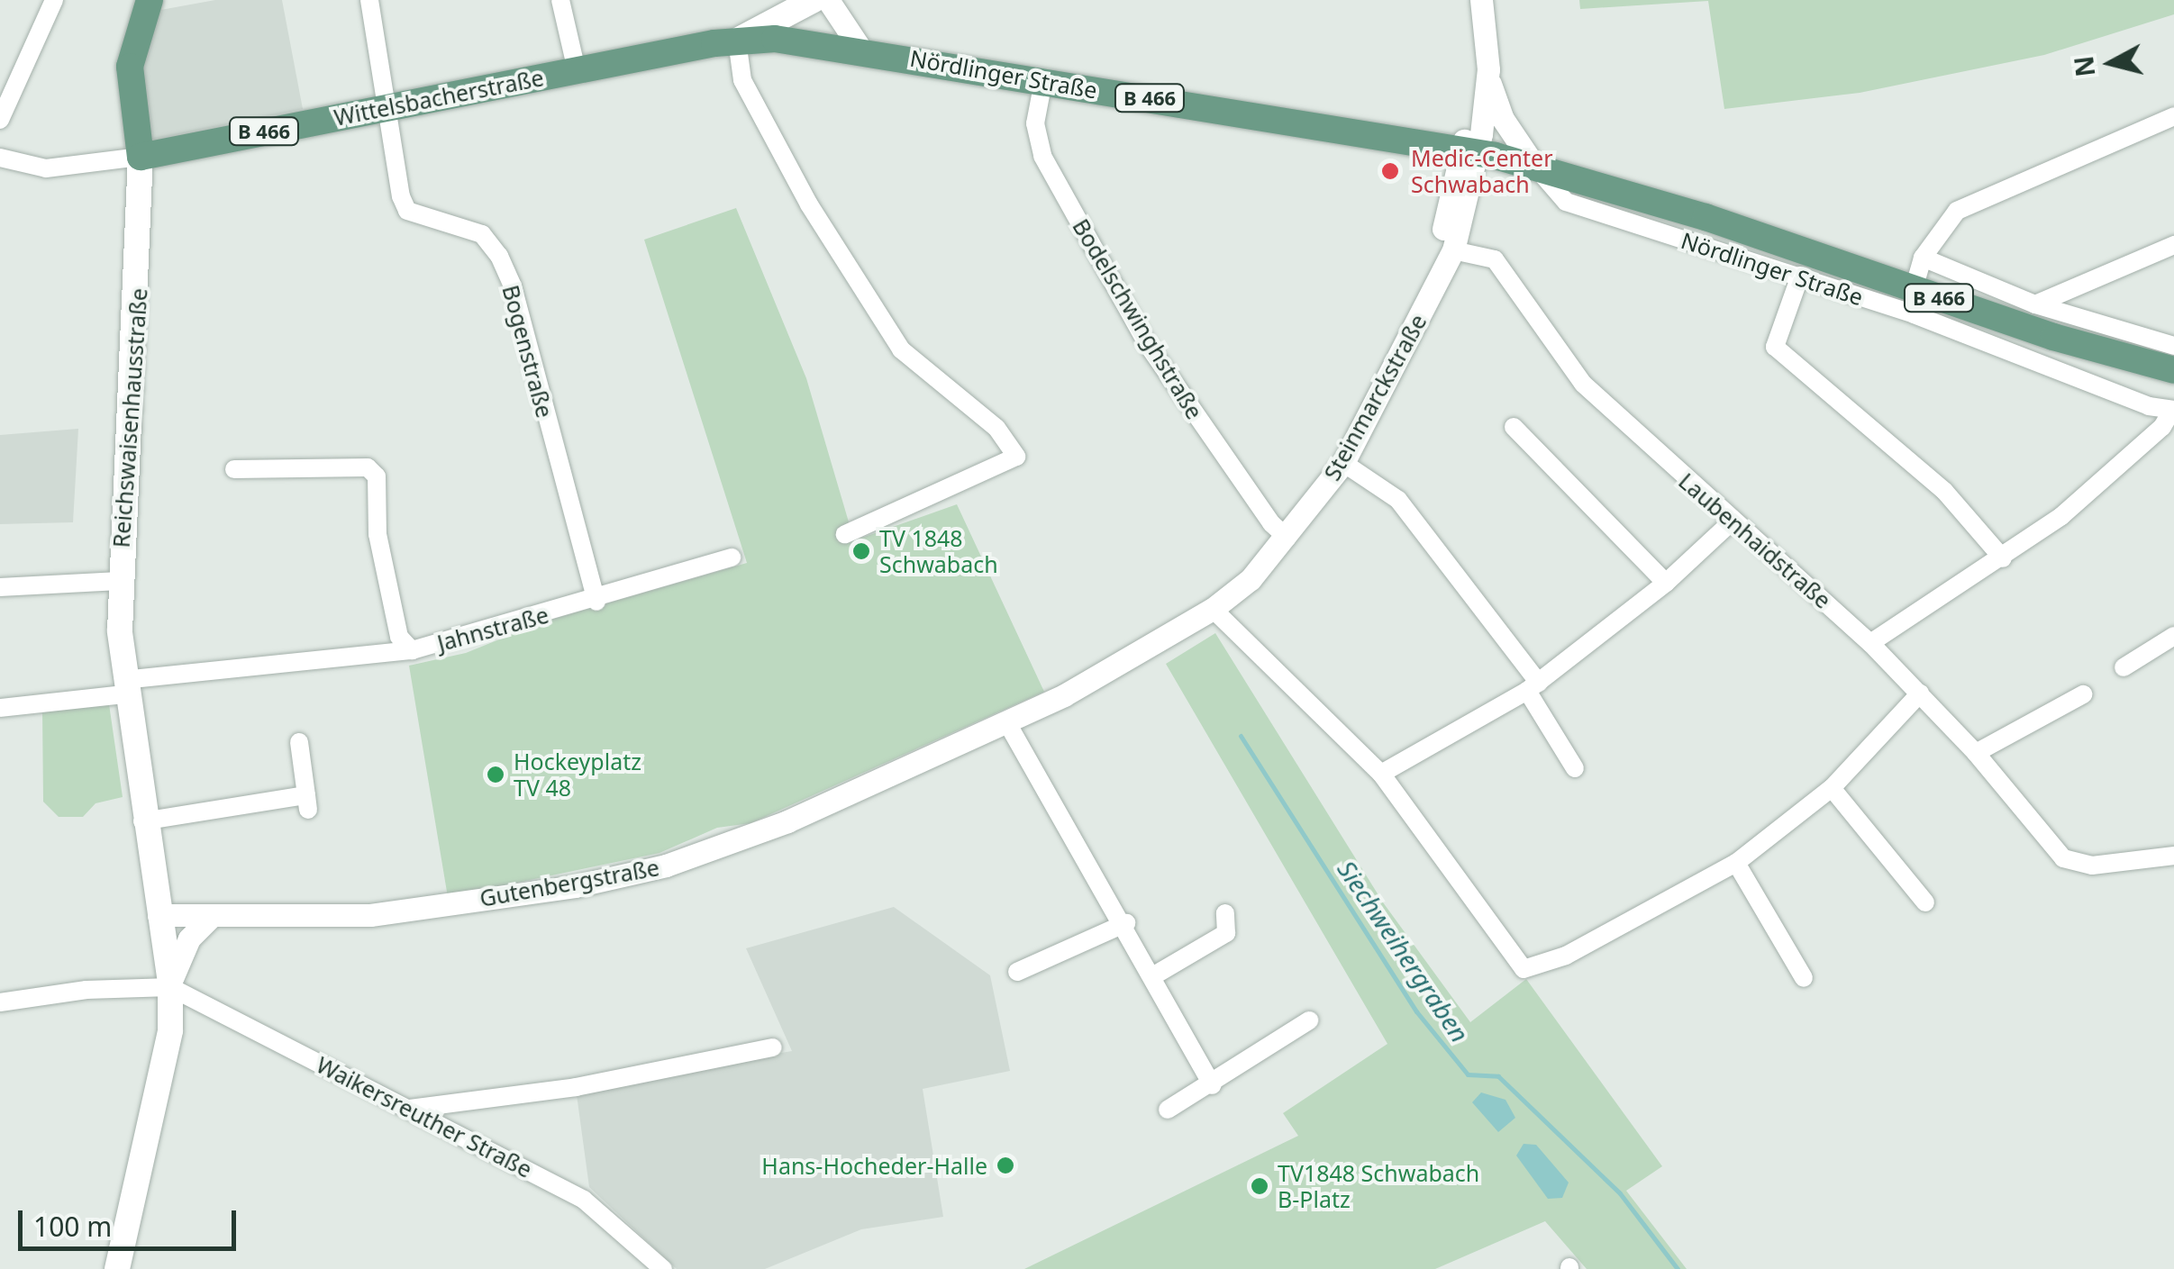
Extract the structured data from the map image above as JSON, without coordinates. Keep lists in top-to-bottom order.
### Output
{
  "streets": {
    "main road": [
      "Nördlinger Straße",
      "Wittelsbacherstraße",
      "B 466",
      "Reichswaisenhausstraße"
    ],
    "street": [
      "Bodelschwinghstraße",
      "Bogenstraße",
      "Steinmarckstraße",
      "Laubenhaidstraße",
      "Jahnstraße",
      "Gutenbergstraße",
      "Waikersreuther Straße"
    ]
  },
  "crossings": [
    ["Nördlinger Straße", "Wittelsbacherstraße"],
    ["Nördlinger Straße", "Bodelschwinghstraße"],
    ["Nördlinger Straße", "Steinmarckstraße"],
    ["Wittelsbacherstraße", "Bogenstraße"],
    ["Wittelsbacherstraße", "Reichswaisenhausstraße"],
    ["Bodelschwinghstraße", "Steinmarckstraße"],
    ["Bogenstraße", "Jahnstraße"],
    ["Steinmarckstraße", "Laubenhaidstraße"],
    ["Steinmarckstraße", "Gutenbergstraße"],
    ["Reichswaisenhausstraße", "Gutenbergstraße"],
    ["Reichswaisenhausstraße", "Waikersreuther Straße"]
  ],
  "water": ["Siechweihergraben"],
  "places": [
    "Medic-Center Schwabach",
    "TV 1848 Schwabach",
    "Hockeyplatz TV 48",
    "Hans-Hocheder-Halle",
    "TV1848 Schwabach B-Platz"
  ],
  "scale_bar": "100 m",
  "north": "left"
}
